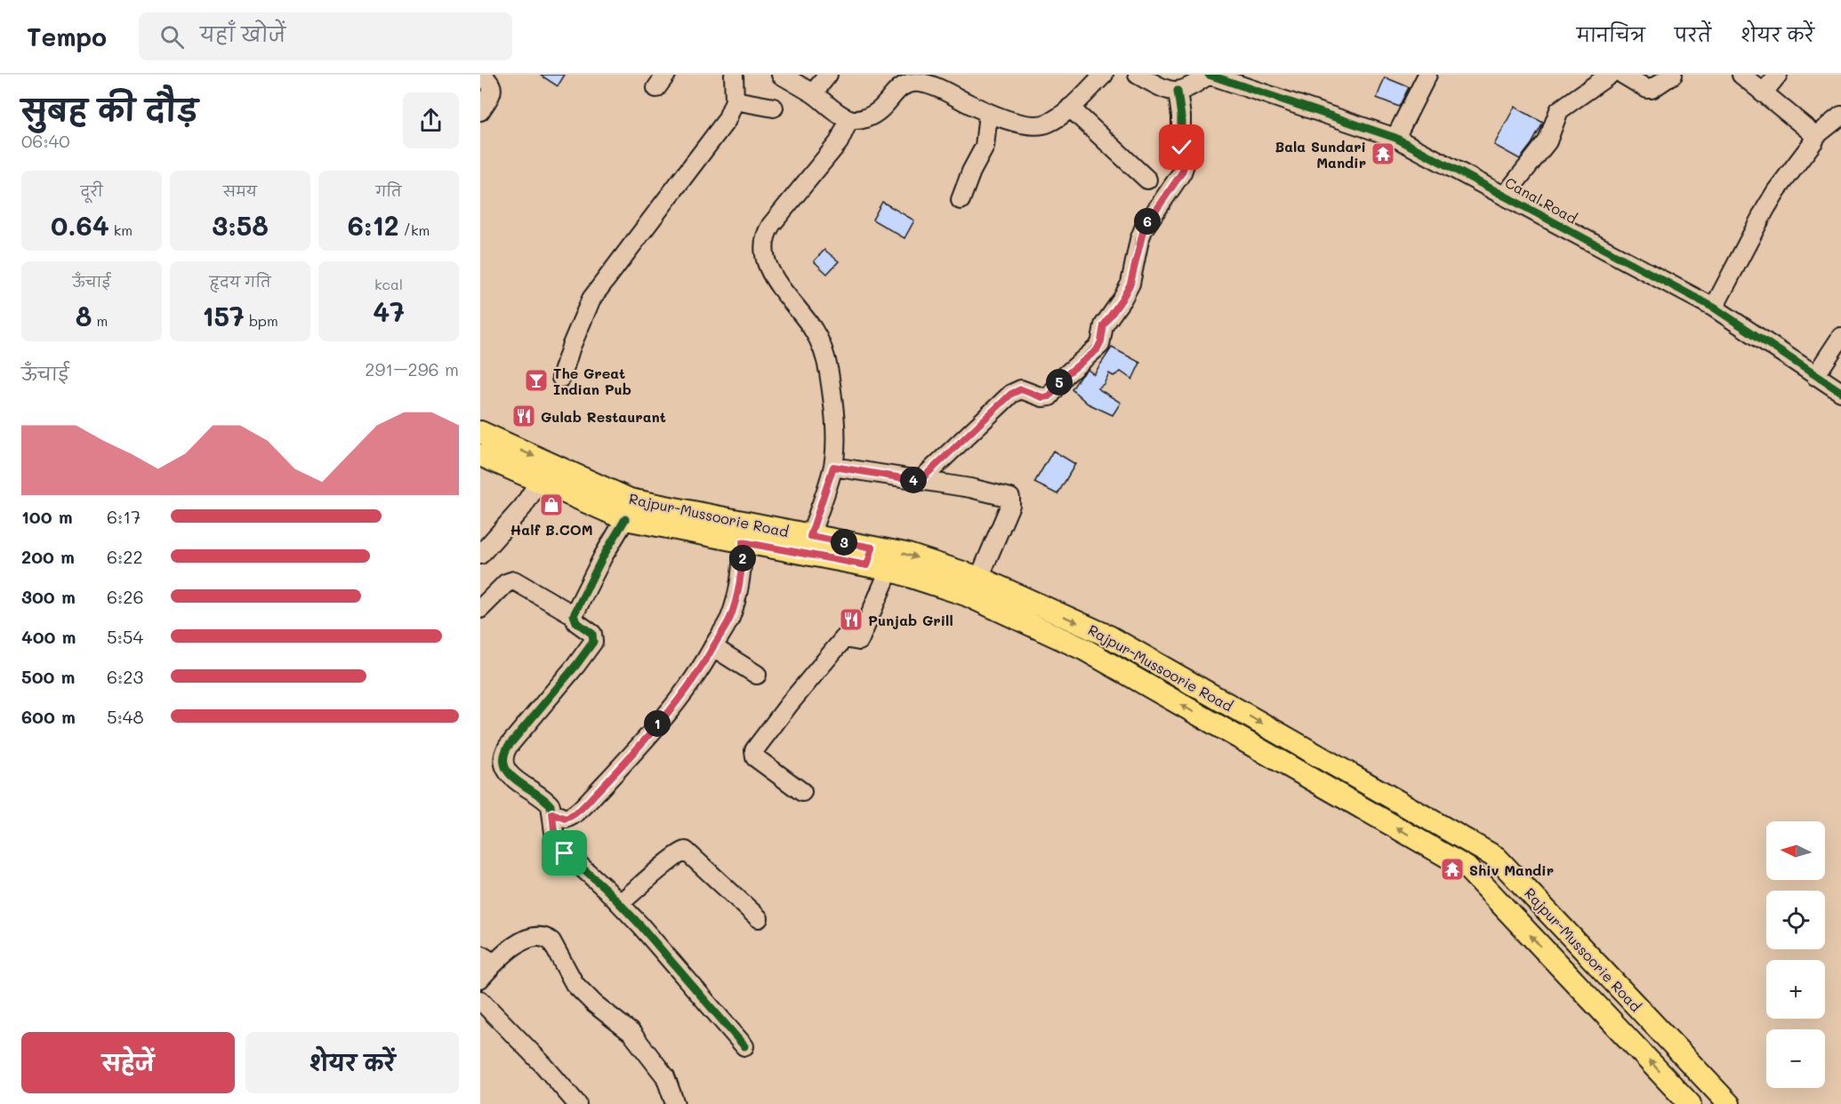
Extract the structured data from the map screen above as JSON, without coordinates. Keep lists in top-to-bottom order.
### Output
{
  "streets": {
    "main road": ["Rajpur-Mussoorie Road"],
    "street": ["Canal Road"]
  },
  "places": {
    "temple": ["Bala Sundari Mandir", "Shiv Mandir"],
    "bar": ["The Great Indian Pub"],
    "restaurant": ["Gulab Restaurant", "Punjab Grill"],
    "shop": ["Half B.COM"]
  },
  "north": "left",
  "page": {
    "header": "Tempo",
    "search": "यहाँ खोजें",
    "nav": ["मानचित्र", "परतें", "शेयर करें"],
    "heading": ["सुबह की दौड़", "06:40"],
    "stats": [
      ["दूरी", "0.64 km"],
      ["समय", "3:58"],
      ["गति", "6:12 /km"],
      ["ऊँचाई", "8 m"],
      ["हृदय गति", "157 bpm"],
      ["kcal", "47"]
    ],
    "pins": [
      "6",
      "5",
      "4",
      "3",
      "2",
      "1"
    ],
    "chart": ["ऊँचाई", "291–296 m"],
    "list": [
      {
        "name": "100 m",
        "note": "6:17"
      },
      {
        "name": "200 m",
        "note": "6:22"
      },
      {
        "name": "300 m",
        "note": "6:26"
      },
      {
        "name": "400 m",
        "note": "5:54"
      },
      {
        "name": "500 m",
        "note": "6:23"
      },
      {
        "name": "600 m",
        "note": "5:48"
      }
    ],
    "map_buttons": ["+", "−"],
    "buttons": ["सहेजें", "शेयर करें"]
  }
}
